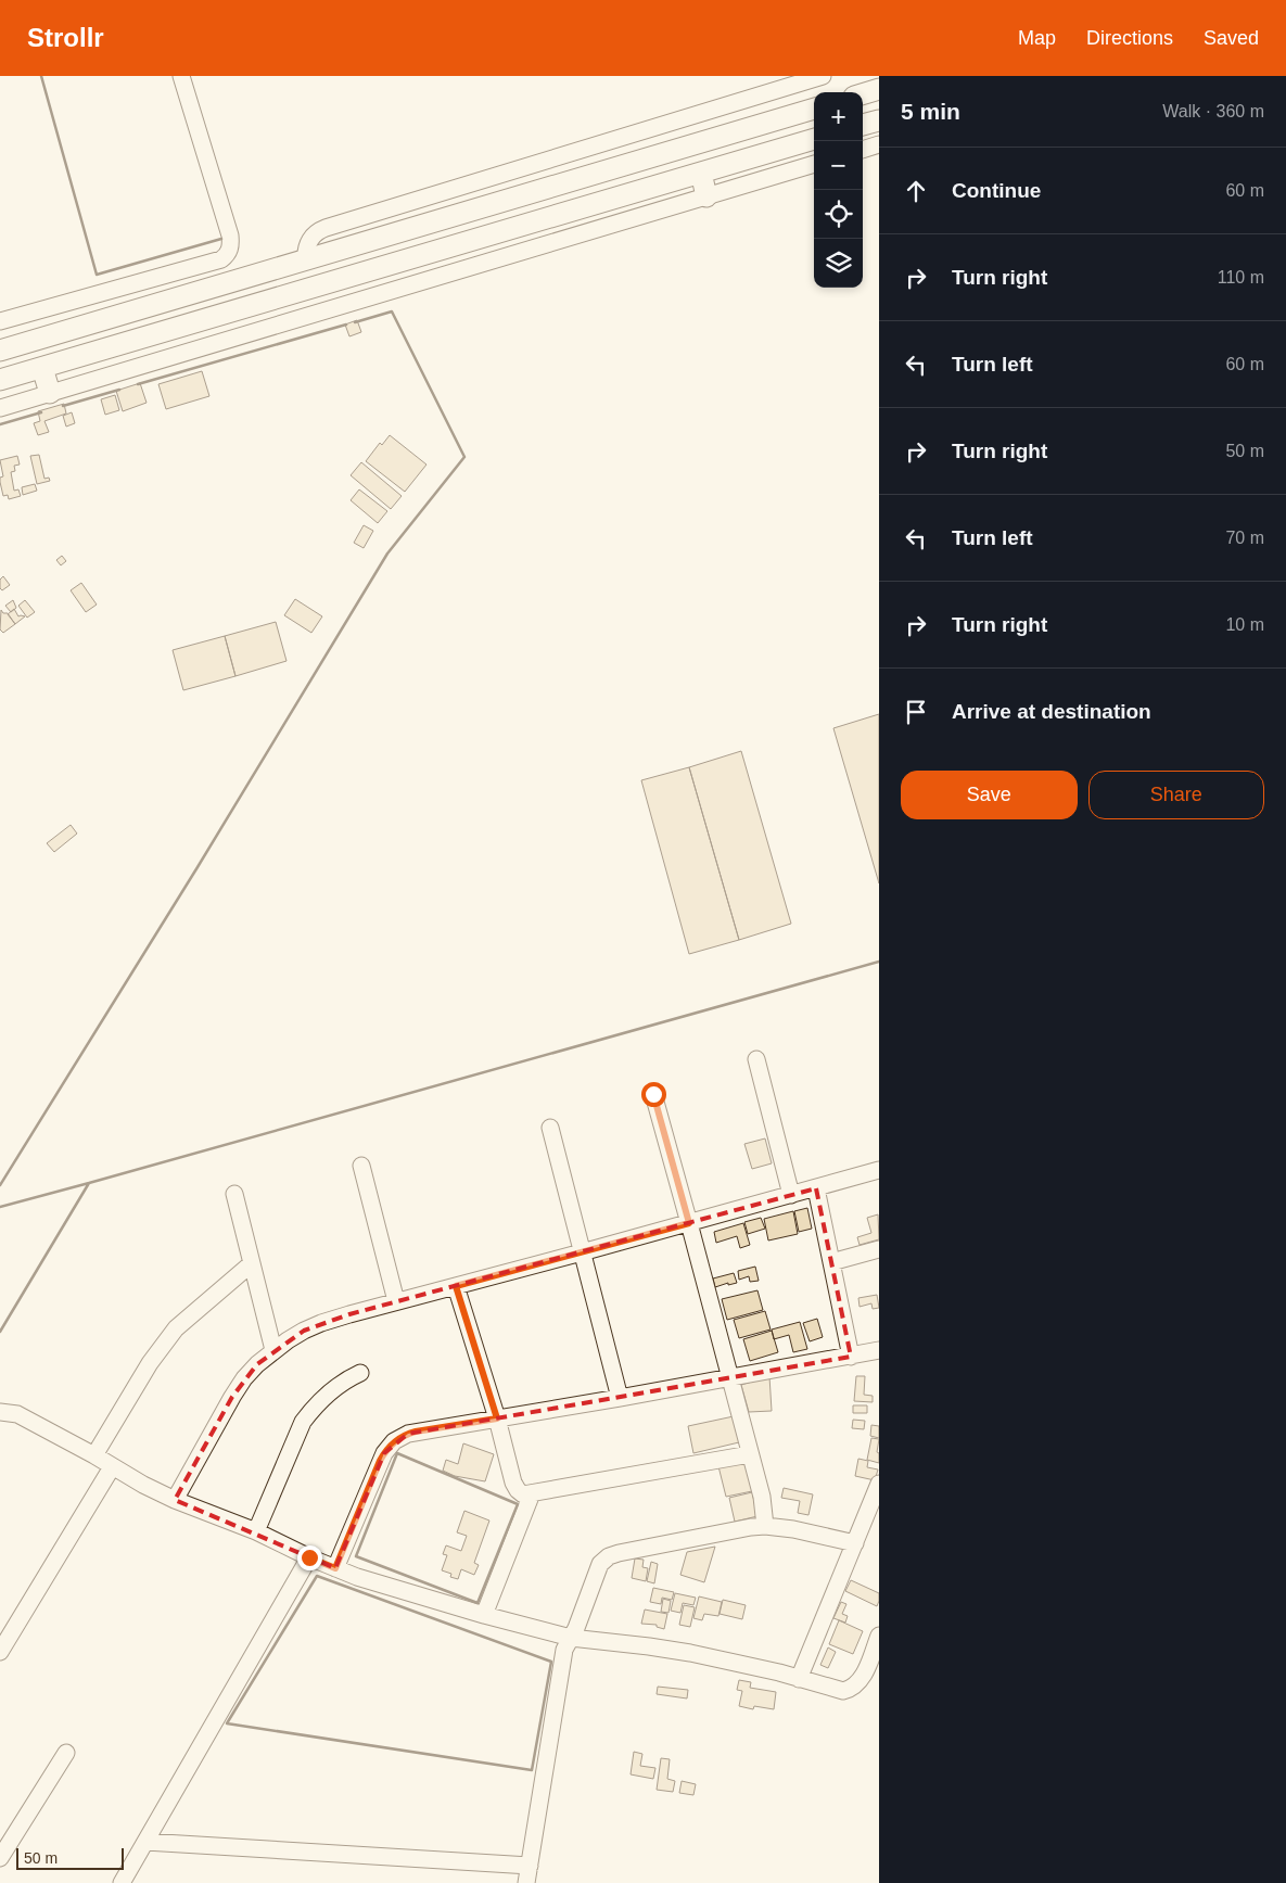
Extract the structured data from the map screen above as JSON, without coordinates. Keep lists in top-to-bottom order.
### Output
{
  "scale_bar": "50 m",
  "page": {
    "header": "Strollr",
    "nav": ["Map", "Directions", "Saved"],
    "heading": ["5 min", "Walk · 360 m"],
    "map_buttons": ["+", "−"],
    "list": [
      ["Continue", "60 m"],
      ["Turn right", "110 m"],
      ["Turn left", "60 m"],
      ["Turn right", "50 m"],
      ["Turn left", "70 m"],
      ["Turn right", "10 m"],
      "Arrive at destination"
    ],
    "buttons": ["Save", "Share"],
    "scale": "50 m"
  }
}
